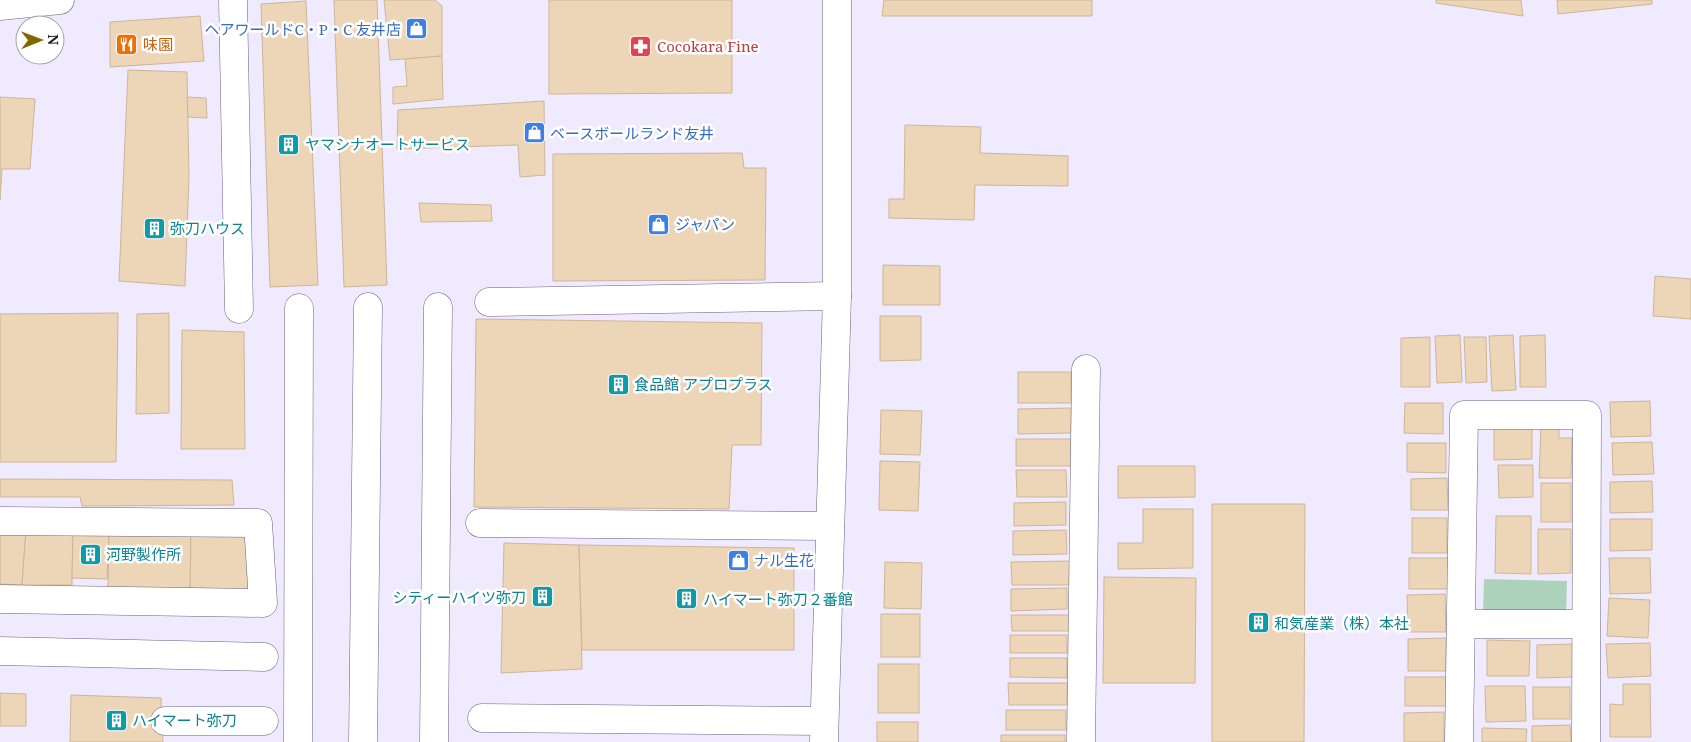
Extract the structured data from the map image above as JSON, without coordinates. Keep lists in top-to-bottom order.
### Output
{
  "places": {
    "shop": [
      "ヘアワールドC・P・C 友井店",
      "ベースボールランド友井",
      "ジャパン",
      "ナル生花"
    ],
    "restaurant": ["味園"],
    "pharmacy": ["Cocokara Fine"],
    "building": [
      "ヤマシナオートサービス",
      "弥刀ハウス",
      "食品館 アプロプラス",
      "河野製作所",
      "シティーハイツ弥刀",
      "ハイマート弥刀２番館",
      "和気産業（株）本社",
      "ハイマート弥刀"
    ]
  },
  "north": "right"
}
